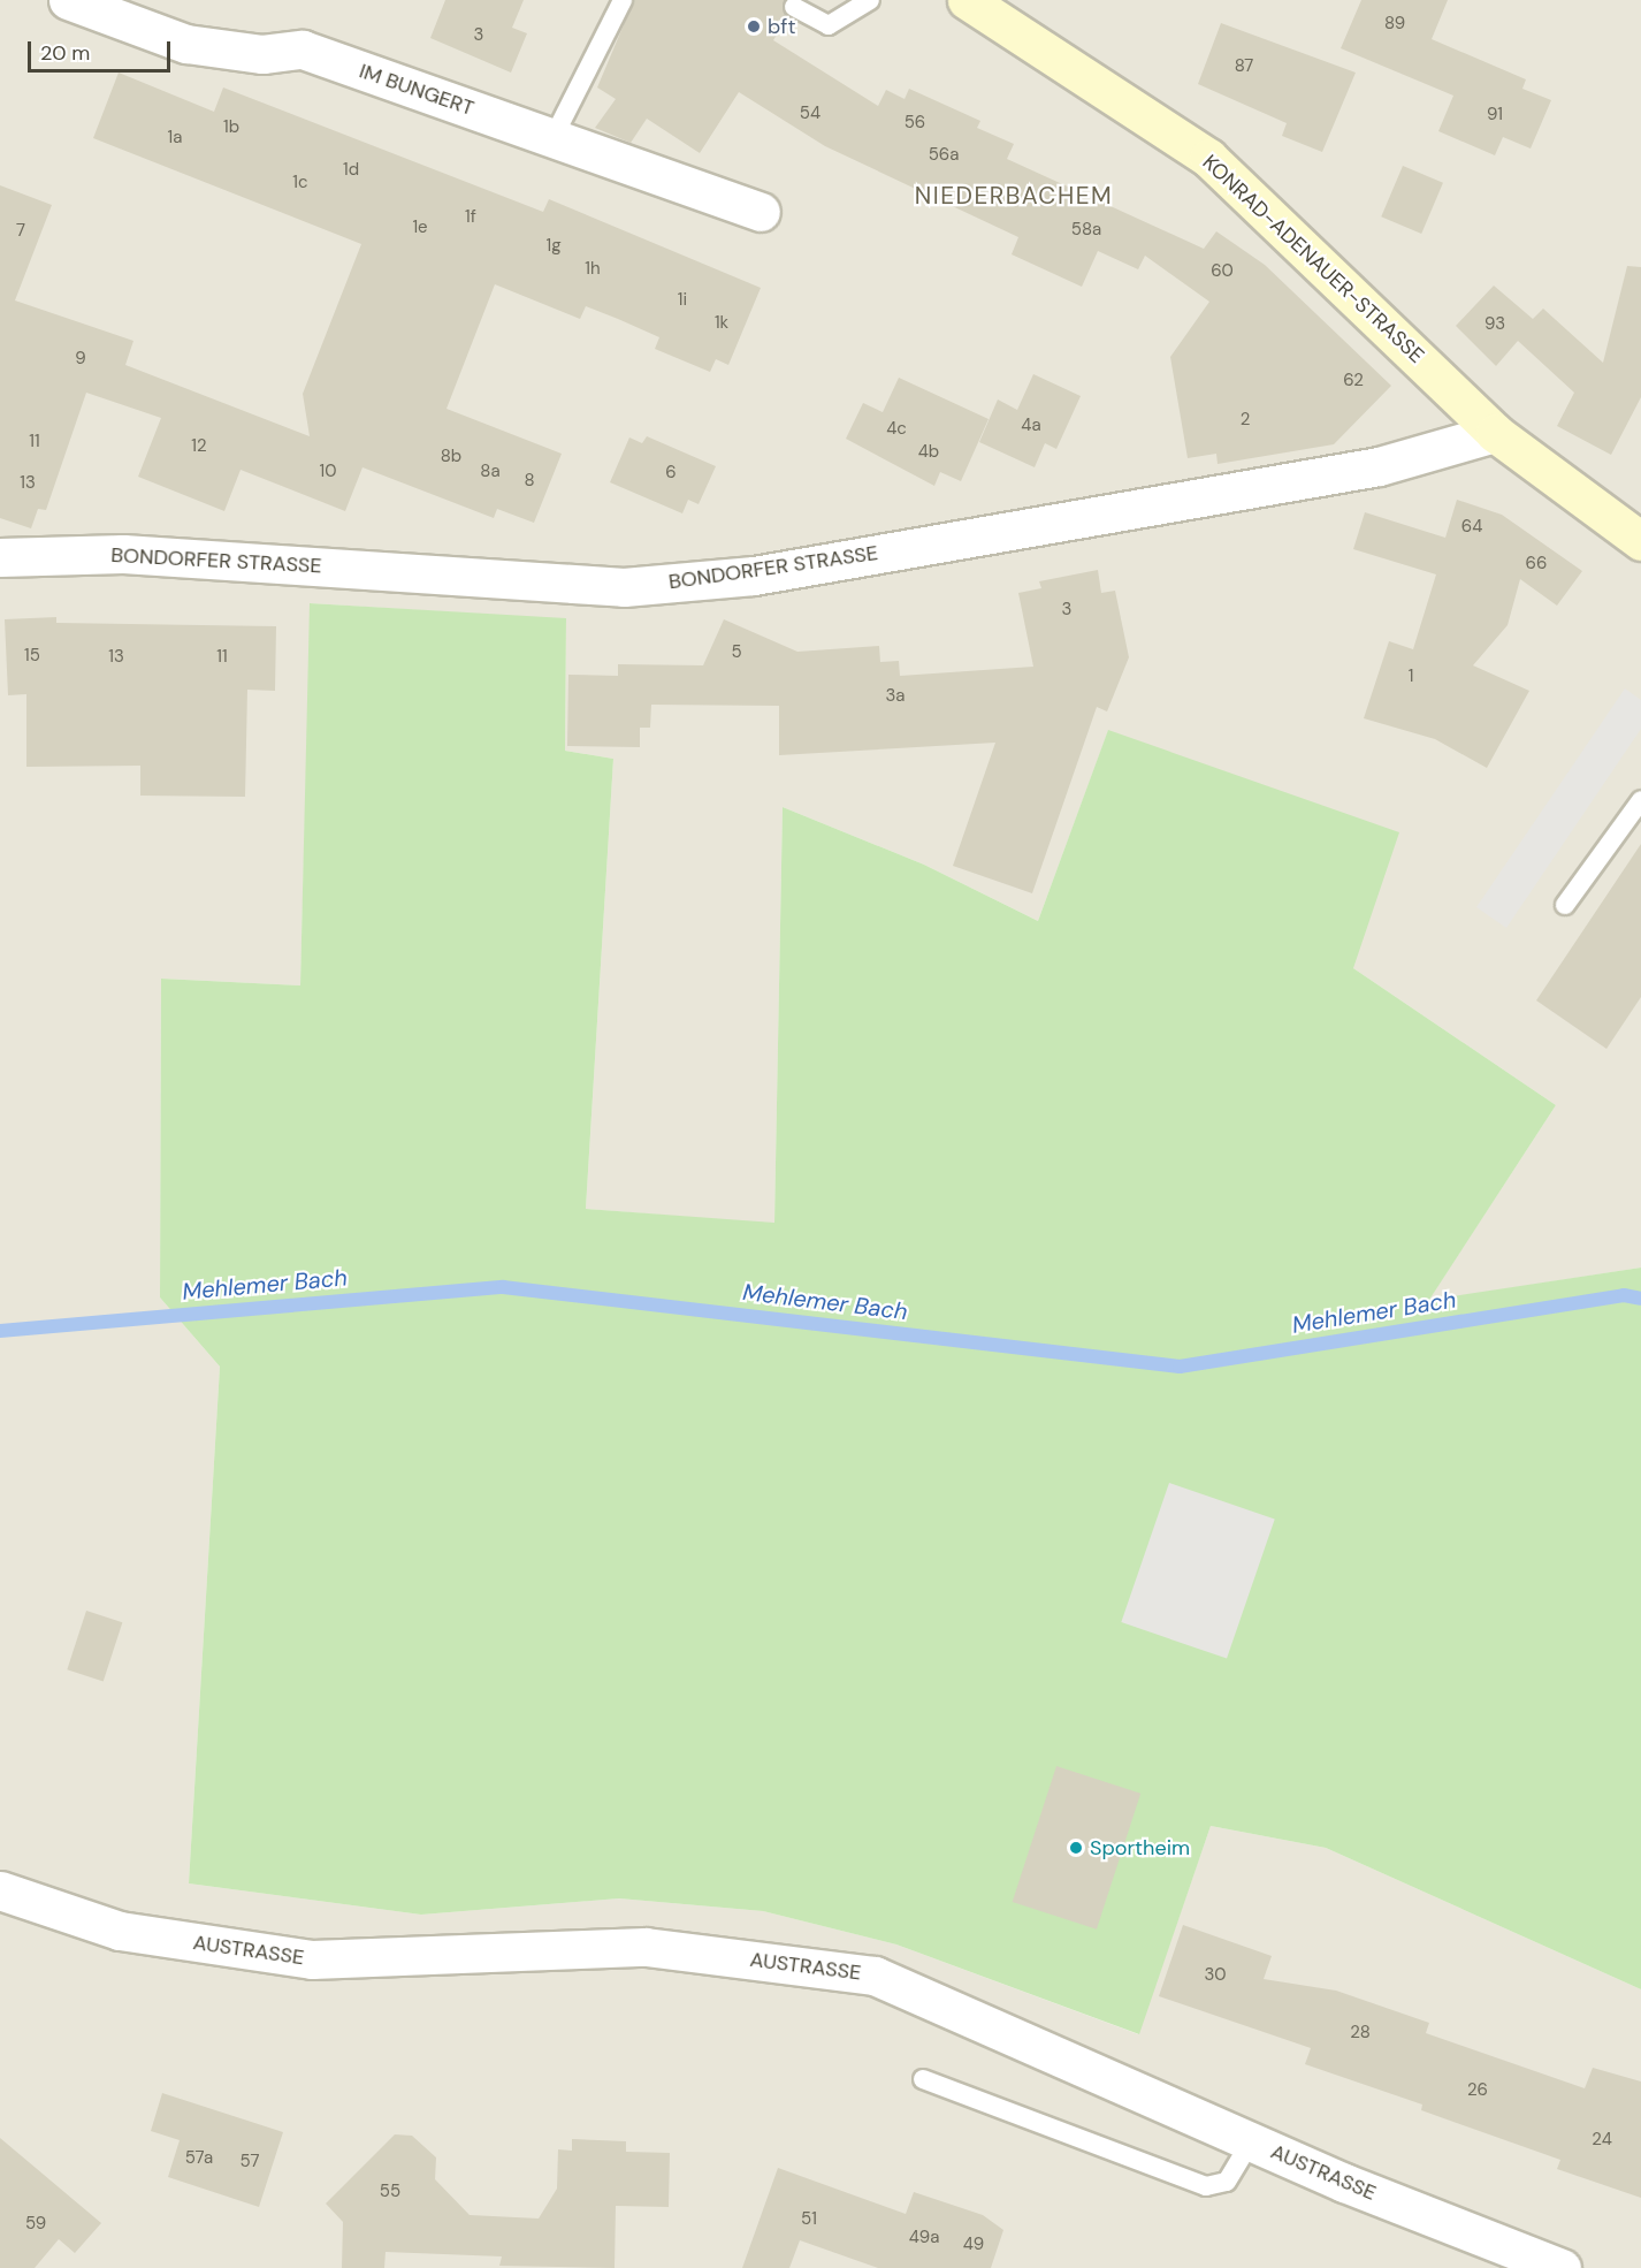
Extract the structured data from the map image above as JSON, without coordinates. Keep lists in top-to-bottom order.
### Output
{
  "streets": {
    "main road": ["KONRAD-ADENAUER-STRASSE"],
    "street": ["IM BUNGERT", "BONDORFER STRASSE", "AUSTRASSE"]
  },
  "crossings": [
    ["KONRAD-ADENAUER-STRASSE", "BONDORFER STRASSE"]
  ],
  "districts": ["NIEDERBACHEM"],
  "water": ["Mehlemer Bach"],
  "places": ["bft", "Sportheim"],
  "house_numbers": [
    "89",
    "3",
    "87",
    "54",
    "91",
    "56",
    "1b",
    "1a",
    "56a",
    "1d",
    "1c",
    "1f",
    "1e",
    "58a",
    "7",
    "1g",
    "1h",
    "60",
    "1i",
    "1k",
    "93",
    "9",
    "62",
    "2",
    "4a",
    "4c",
    "11",
    "12",
    "4b",
    "8b",
    "10",
    "8a",
    "6",
    "8",
    "13",
    "64",
    "66",
    "3",
    "5",
    "15",
    "13",
    "11",
    "1",
    "3a",
    "30",
    "28",
    "26",
    "24",
    "57a",
    "57",
    "55",
    "51",
    "59",
    "49a",
    "49"
  ],
  "scale_bar": "20 m"
}
